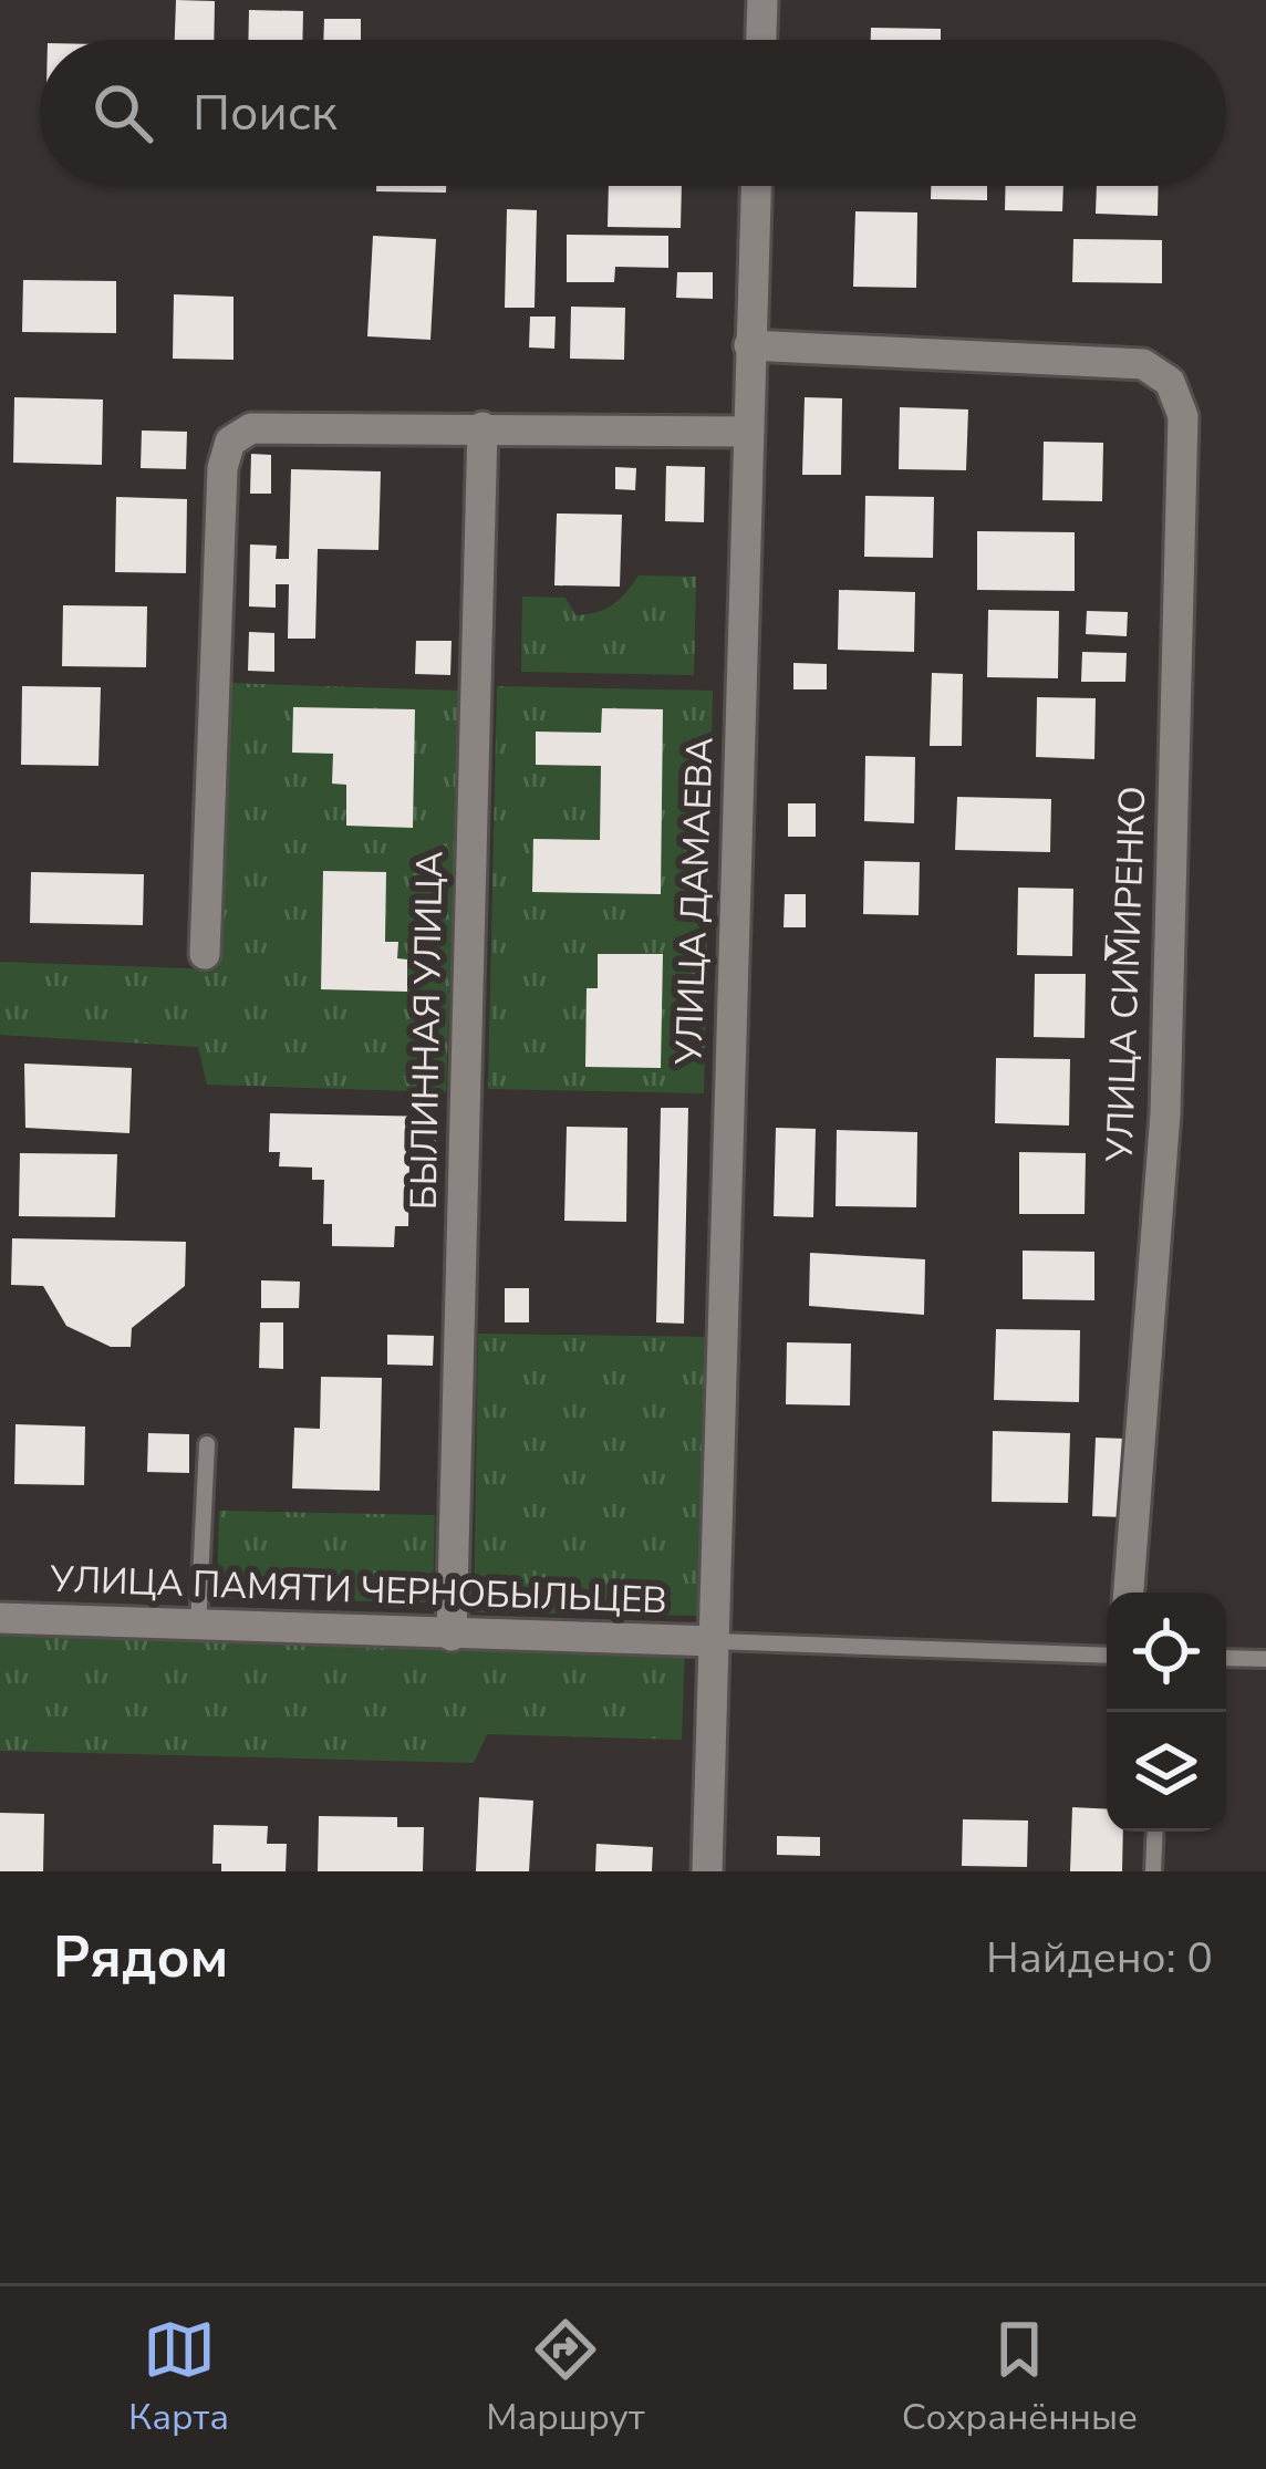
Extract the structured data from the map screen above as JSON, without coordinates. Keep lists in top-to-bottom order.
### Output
{
  "streets": {
    "street": [
      "УЛИЦА ДАМАЕВА",
      "УЛИЦА СИМИРЕНКО",
      "БЫЛИННАЯ УЛИЦА",
      "УЛИЦА ПАМЯТИ ЧЕРНОБЫЛЬЦЕВ"
    ]
  },
  "crossings": [
    ["УЛИЦА ДАМАЕВА", "УЛИЦА СИМИРЕНКО"],
    ["УЛИЦА ДАМАЕВА", "УЛИЦА ПАМЯТИ ЧЕРНОБЫЛЬЦЕВ"],
    ["БЫЛИННАЯ УЛИЦА", "УЛИЦА ПАМЯТИ ЧЕРНОБЫЛЬЦЕВ"]
  ],
  "page": {
    "search": "Поиск",
    "heading": ["Рядом", "Найдено: 0"],
    "nav": ["Карта", "Маршрут", "Сохранённые"]
  }
}
